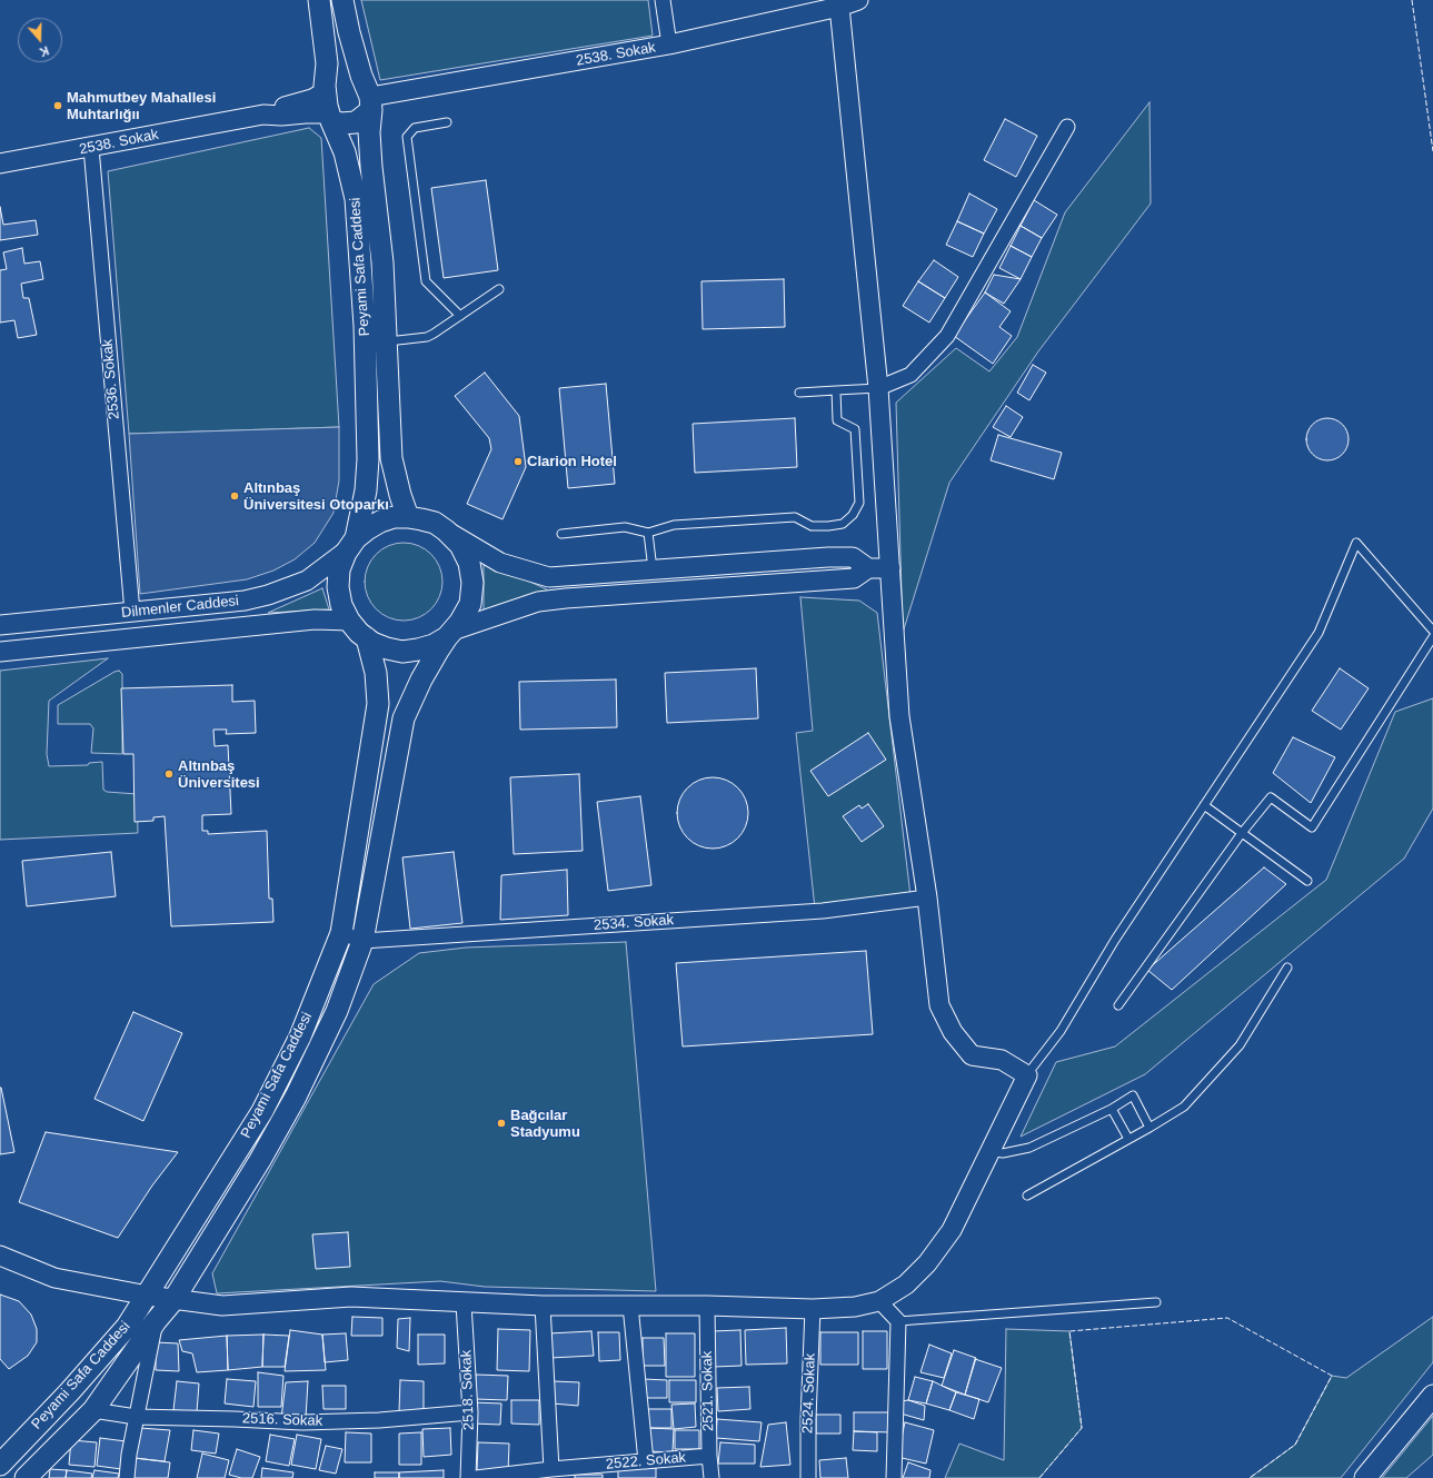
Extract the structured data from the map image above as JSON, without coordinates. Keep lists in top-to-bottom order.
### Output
{
  "streets": {
    "main road": ["Peyami Safa Caddesi"],
    "street": [
      "2538. Sokak",
      "2536. Sokak",
      "Dilmenler Caddesi",
      "2534. Sokak",
      "2518. Sokak",
      "2521. Sokak",
      "2524. Sokak",
      "2516. Sokak",
      "2522. Sokak"
    ]
  },
  "crossings": [
    ["2538. Sokak", "Peyami Safa Caddesi"],
    ["2538. Sokak", "2536. Sokak"],
    ["Peyami Safa Caddesi", "Dilmenler Caddesi"],
    ["Peyami Safa Caddesi", "2534. Sokak"],
    ["2536. Sokak", "Dilmenler Caddesi"],
    ["2518. Sokak", "2516. Sokak"],
    ["2521. Sokak", "2522. Sokak"]
  ],
  "places": [
    "Mahmutbey Mahallesi Muhtarlığıı",
    "Clarion Hotel",
    "Altınbaş Üniversitesi Otoparkı",
    "Altınbaş Üniversitesi",
    "Bağcılar Stadyumu"
  ],
  "north": "bottom"
}
